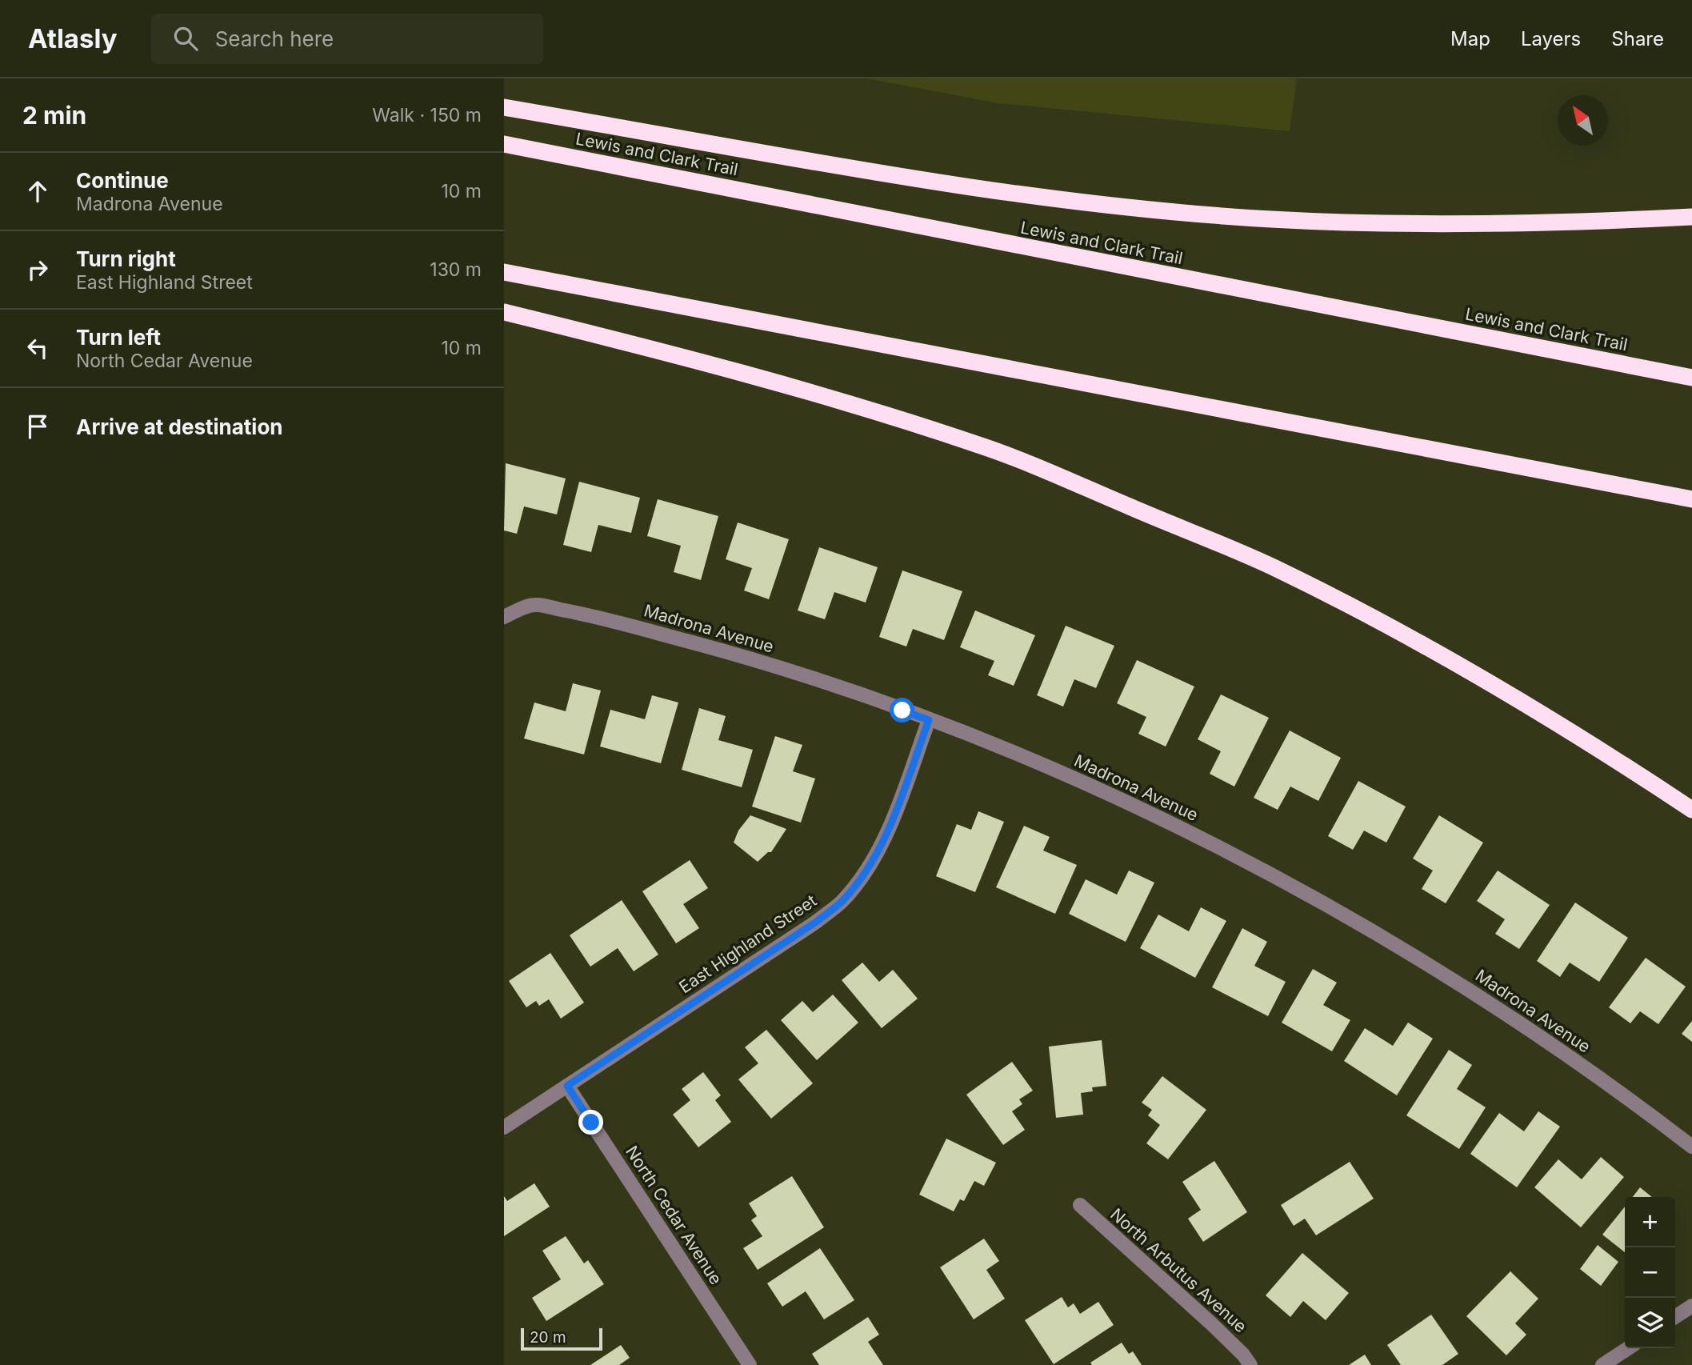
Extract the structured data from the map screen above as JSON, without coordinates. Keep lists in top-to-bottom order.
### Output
{
  "streets": {
    "highway": ["Lewis and Clark Trail"],
    "street": [
      "Madrona Avenue",
      "East Highland Street",
      "North Cedar Avenue",
      "North Arbutus Avenue"
    ]
  },
  "crossings": [
    ["Madrona Avenue", "East Highland Street"],
    ["East Highland Street", "North Cedar Avenue"]
  ],
  "scale_bar": "20 m",
  "north": "top left",
  "page": {
    "header": "Atlasly",
    "search": "Search here",
    "nav": ["Map", "Layers", "Share"],
    "heading": ["2 min", "Walk · 150 m"],
    "list": [
      ["Continue", "Madrona Avenue", "10 m"],
      ["Turn right", "East Highland Street", "130 m"],
      ["Turn left", "North Cedar Avenue", "10 m"],
      "Arrive at destination"
    ],
    "map_buttons": ["+", "−"],
    "scale": "20 m"
  }
}
